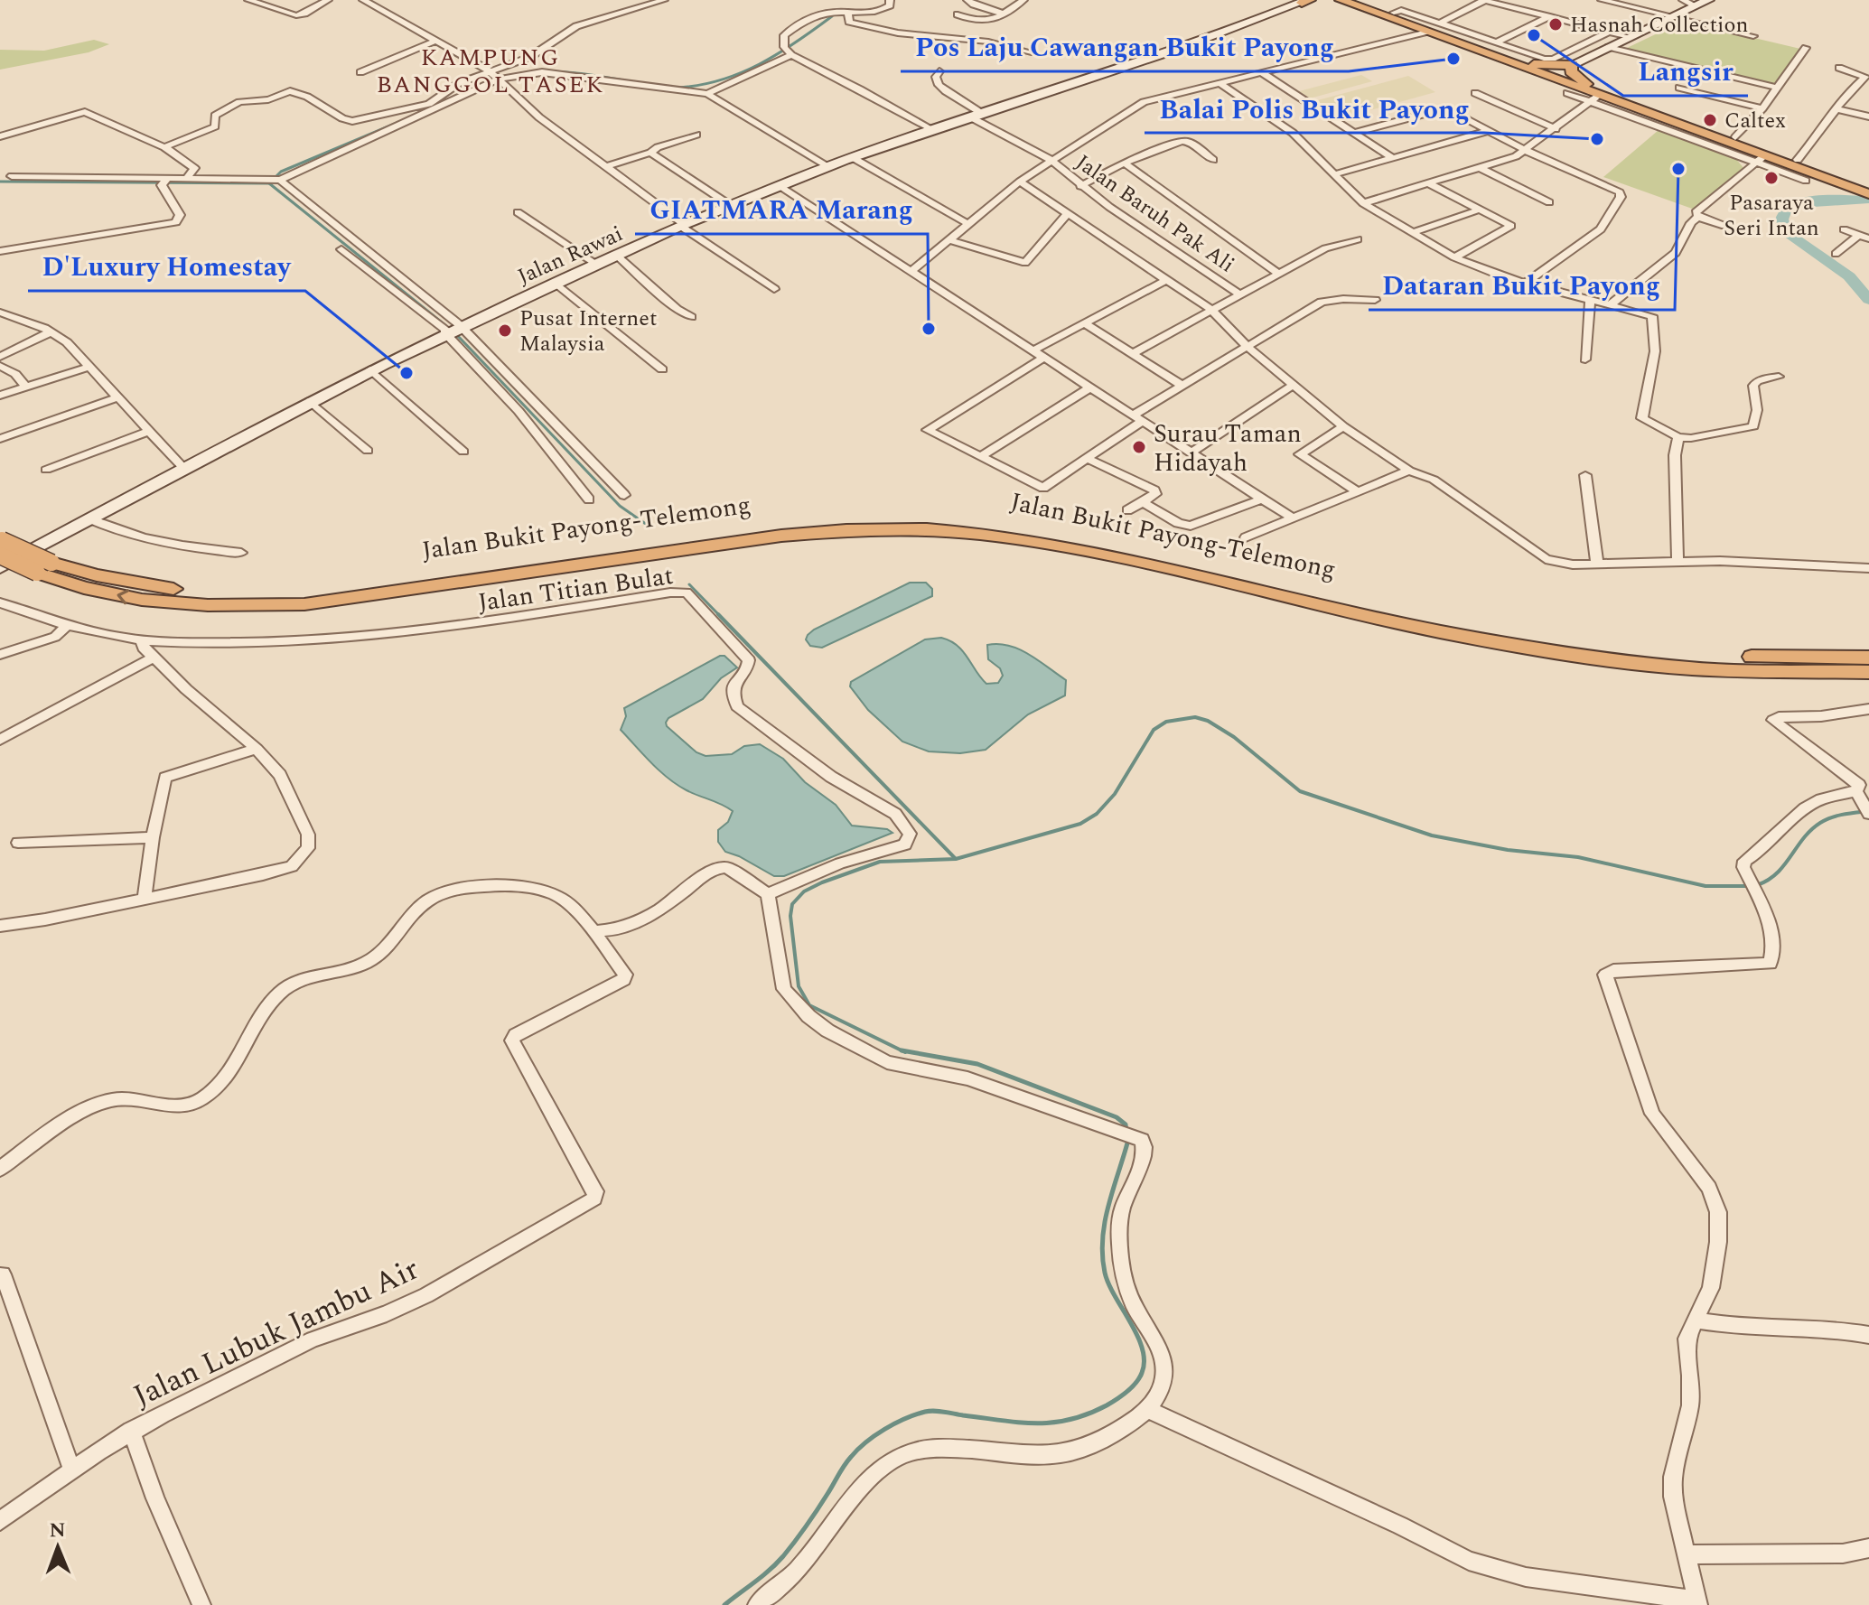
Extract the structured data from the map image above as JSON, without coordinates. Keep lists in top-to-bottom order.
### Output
{
  "streets": {
    "highway": ["Jalan Bukit Payong-Telemong"],
    "main road": ["Jalan Rawai"],
    "street": ["Jalan Baruh Pak Ali", "Jalan Titian Bulat", "Jalan Lubuk Jambu Air"]
  },
  "crossings": [
    ["Jalan Baruh Pak Ali", "Jalan Rawai"]
  ],
  "districts": ["KAMPUNG BANGGOL TASEK"],
  "places": [
    "Hasnah Collection",
    "Langsir",
    "Pos Laju Cawangan Bukit Payong",
    "Caltex",
    "Balai Polis Bukit Payong",
    "Dataran Bukit Payong",
    "Pasaraya Seri Intan",
    "GIATMARA Marang",
    "Pusat Internet Malaysia",
    "D'Luxury Homestay",
    "Surau Taman Hidayah"
  ],
  "north": "top"
}
